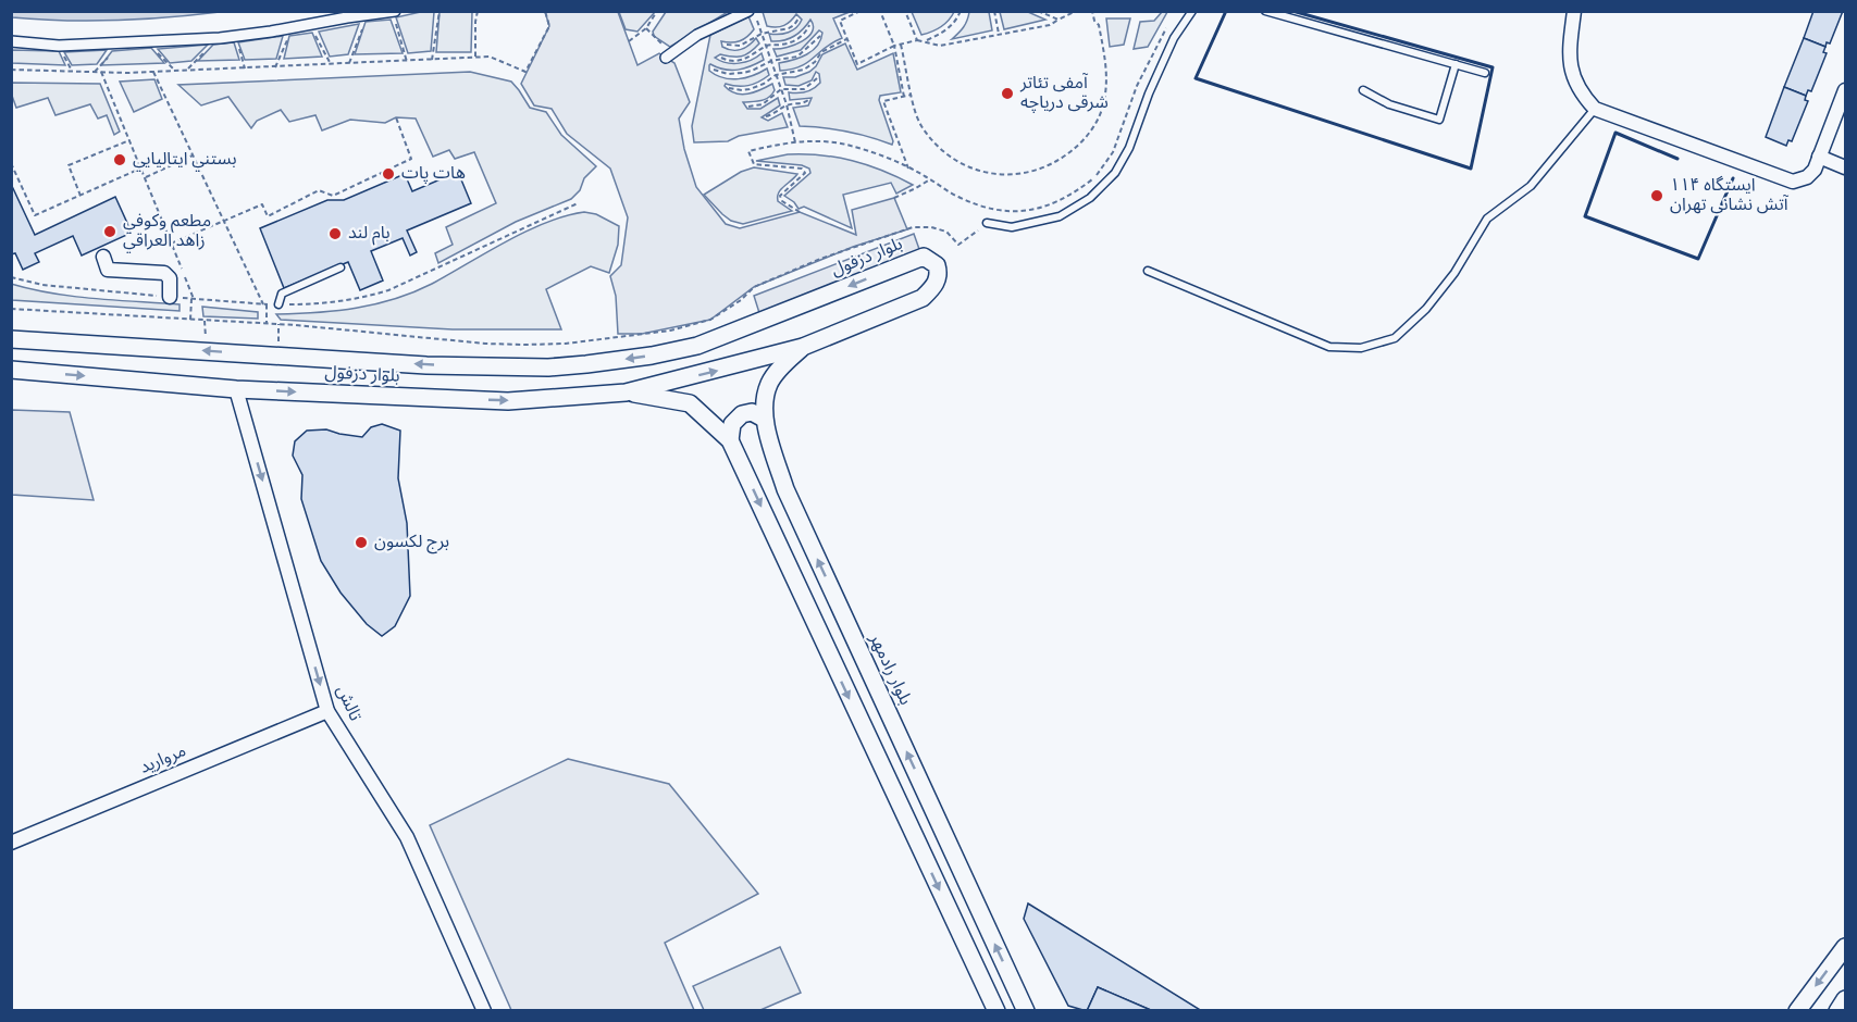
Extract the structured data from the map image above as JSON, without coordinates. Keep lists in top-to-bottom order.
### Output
{
  "streets": {
    "street": [
      "بلوار دزفول",
      "بلوار رادمهر",
      "تالش",
      "مروارید"
    ]
  },
  "crossings": [
    ["بلوار دزفول", "بلوار رادمهر"],
    ["بلوار دزفول", "تالش"],
    ["تالش", "مروارید"]
  ],
  "one_way": ["تالش"],
  "places": [
    "آمفی تئاتر شرقی دریاچه",
    "بستني ايتاليايي",
    "هات پات",
    "ایستگاه ۱۱۴ آتش نشانی تهران",
    "مطعم وكوفي زاهد العراقي",
    "بام لند",
    "برج لکسون"
  ]
}
